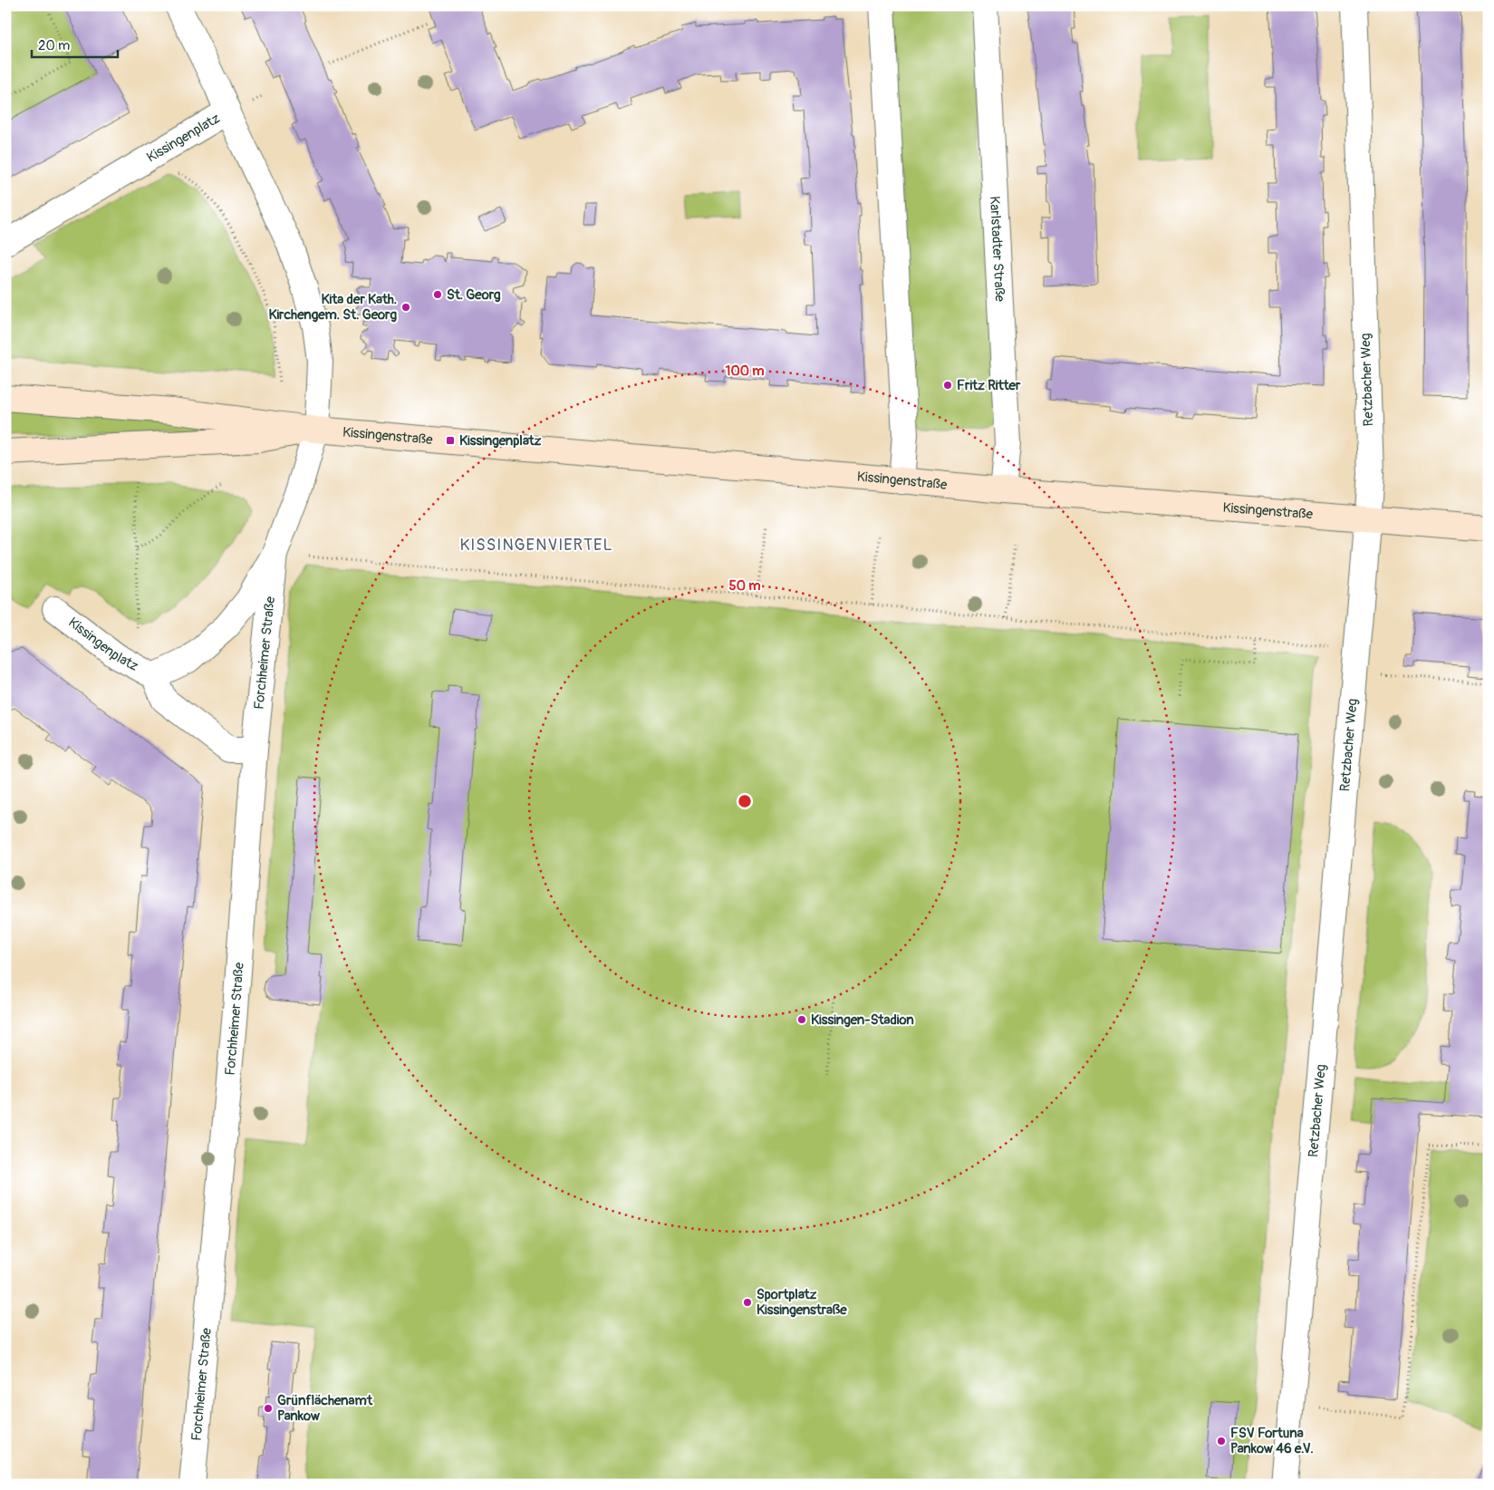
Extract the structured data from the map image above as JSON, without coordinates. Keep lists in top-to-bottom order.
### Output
{
  "streets": {
    "street": [
      "Kissingenplatz",
      "Karlstadter Straße",
      "Retzbacher Weg",
      "Kissingenstraße",
      "Forchheimer Straße"
    ]
  },
  "crossings": [
    ["Kissingenplatz", "Kissingenstraße"],
    ["Kissingenplatz", "Forchheimer Straße"],
    ["Karlstadter Straße", "Kissingenstraße"],
    ["Retzbacher Weg", "Kissingenstraße"]
  ],
  "districts": ["KISSINGENVIERTEL"],
  "places": {
    "other": [
      "St. Georg",
      "Kita der Kath. Kirchengem. St. Georg",
      "Fritz Ritter",
      "Kissingen-Stadion",
      "Sportplatz Kissingenstraße",
      "Grünflächenamt Pankow",
      "FSV Fortuna Pankow 46 e.V."
    ],
    "transit": ["Kissingenplatz"]
  },
  "scale_bar": "20 m",
  "rings": ["100 m", "50 m"]
}
